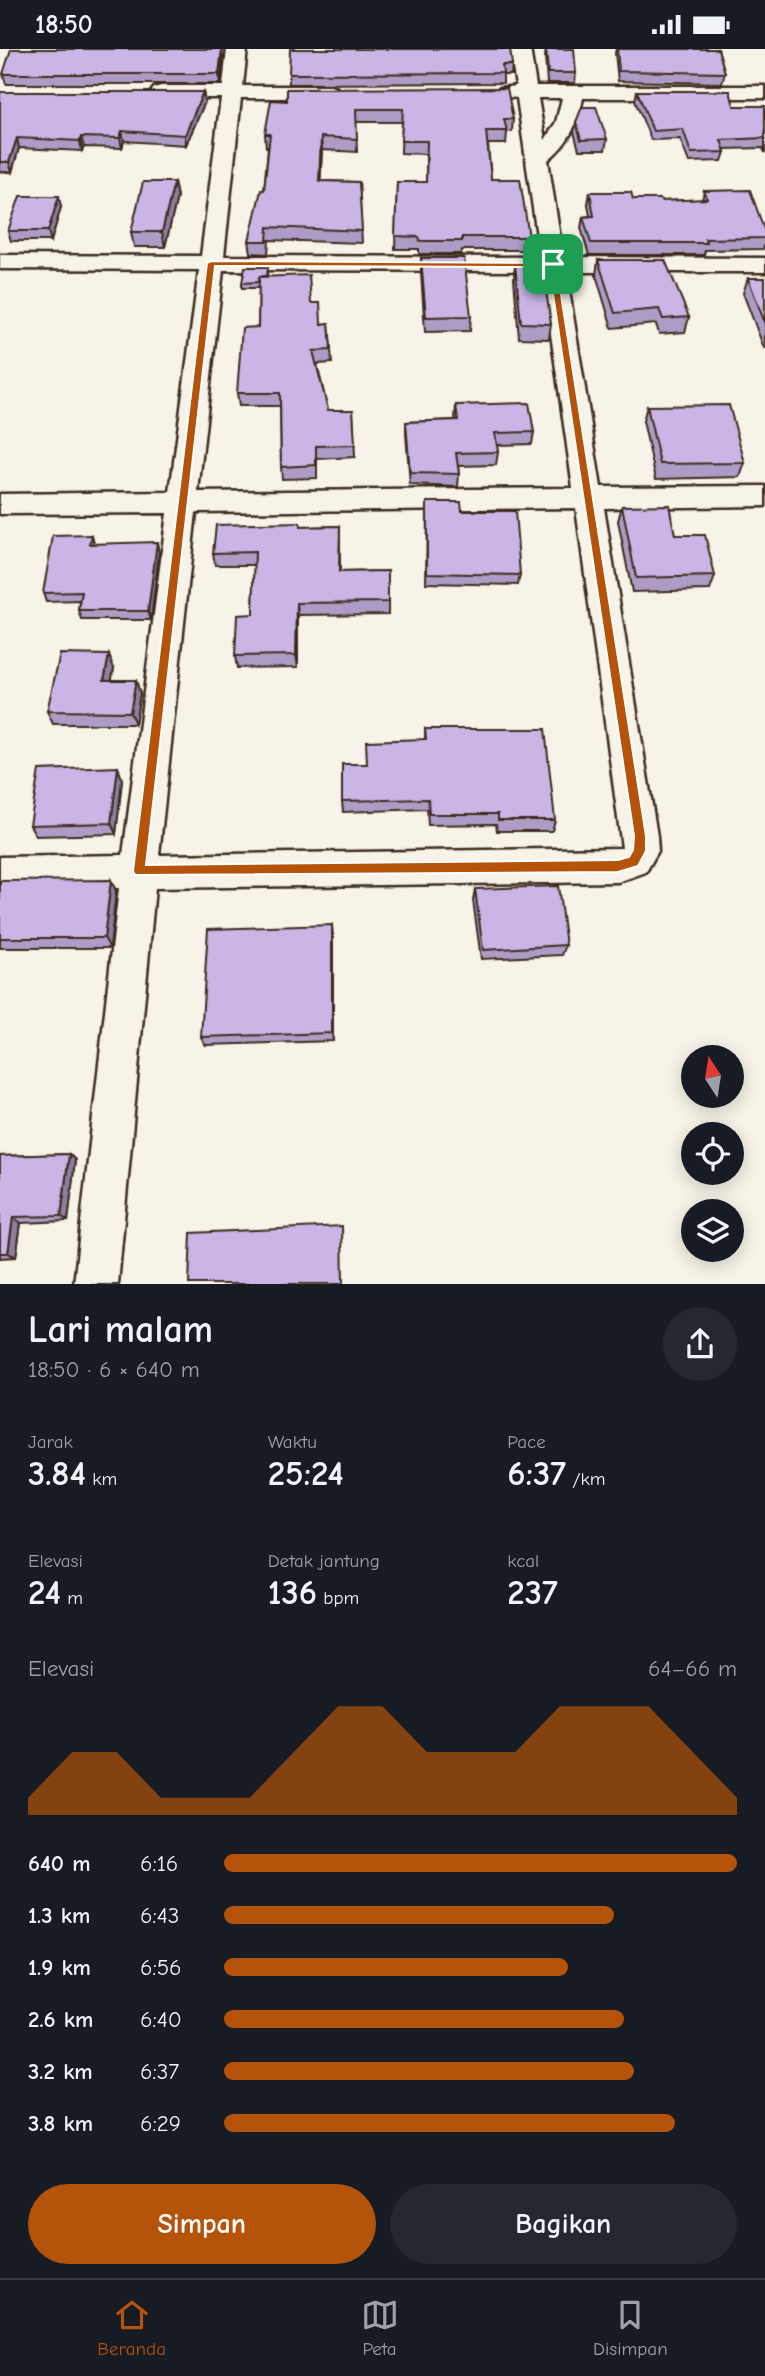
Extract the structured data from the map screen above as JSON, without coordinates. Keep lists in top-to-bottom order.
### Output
{
  "north": "top",
  "page": {
    "status": "18:50",
    "heading": ["Lari malam", "18:50 · 6 × 640 m"],
    "stats": [
      ["Jarak", "3.84 km"],
      ["Waktu", "25:24"],
      ["Pace", "6:37 /km"],
      ["Elevasi", "24 m"],
      ["Detak jantung", "136 bpm"],
      ["kcal", "237"]
    ],
    "chart": ["Elevasi", "64–66 m"],
    "list": [
      {
        "name": "640 m",
        "note": "6:16"
      },
      {
        "name": "1.3 km",
        "note": "6:43"
      },
      {
        "name": "1.9 km",
        "note": "6:56"
      },
      {
        "name": "2.6 km",
        "note": "6:40"
      },
      {
        "name": "3.2 km",
        "note": "6:37"
      },
      {
        "name": "3.8 km",
        "note": "6:29"
      }
    ],
    "buttons": ["Simpan", "Bagikan"],
    "tabs": ["Beranda", "Peta", "Disimpan"]
  }
}
